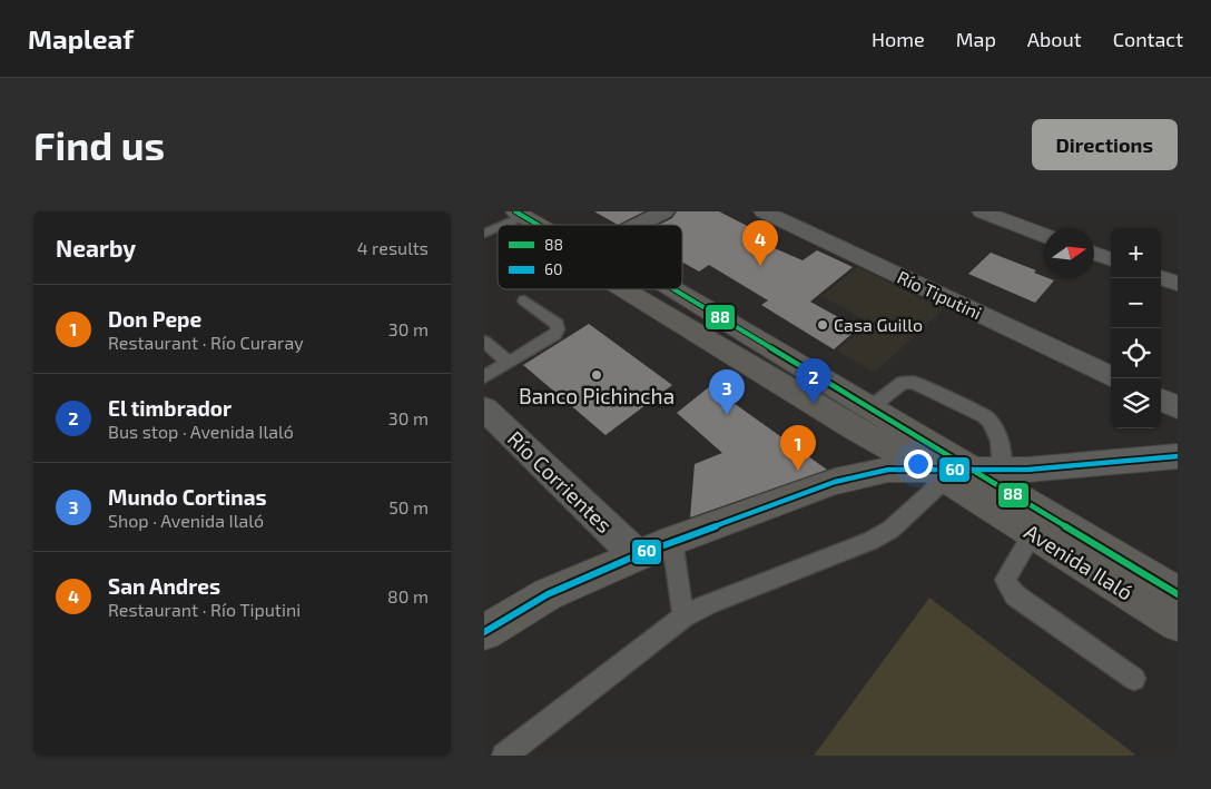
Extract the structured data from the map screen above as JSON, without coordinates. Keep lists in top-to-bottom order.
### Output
{
  "streets": {
    "main road": ["Avenida Ilaló"],
    "street": ["Río Tiputini", "Río Corrientes"]
  },
  "places": ["Casa Guillo", "Banco Pichincha"],
  "lines": ["transit line 88", "transit line 60"],
  "legend": ["88", "60"],
  "north": "right",
  "page": {
    "header": "Mapleaf",
    "nav": [
      "Home",
      "Map",
      "About",
      "Contact"
    ],
    "buttons": "Directions",
    "title": "Find us",
    "heading": ["Nearby", "4 results"],
    "pins": [
      "4",
      "2",
      "3",
      "1"
    ],
    "map_buttons": ["+", "−"],
    "list": [
      {
        "mark": "1",
        "name": "Don Pepe",
        "note": "Restaurant · Río Curaray",
        "value": "30 m"
      },
      {
        "mark": "2",
        "name": "El timbrador",
        "note": "Bus stop · Avenida Ilaló",
        "value": "30 m"
      },
      {
        "mark": "3",
        "name": "Mundo Cortinas",
        "note": "Shop · Avenida Ilaló",
        "value": "50 m"
      },
      {
        "mark": "4",
        "name": "San Andres",
        "note": "Restaurant · Río Tiputini",
        "value": "80 m"
      }
    ]
  }
}
